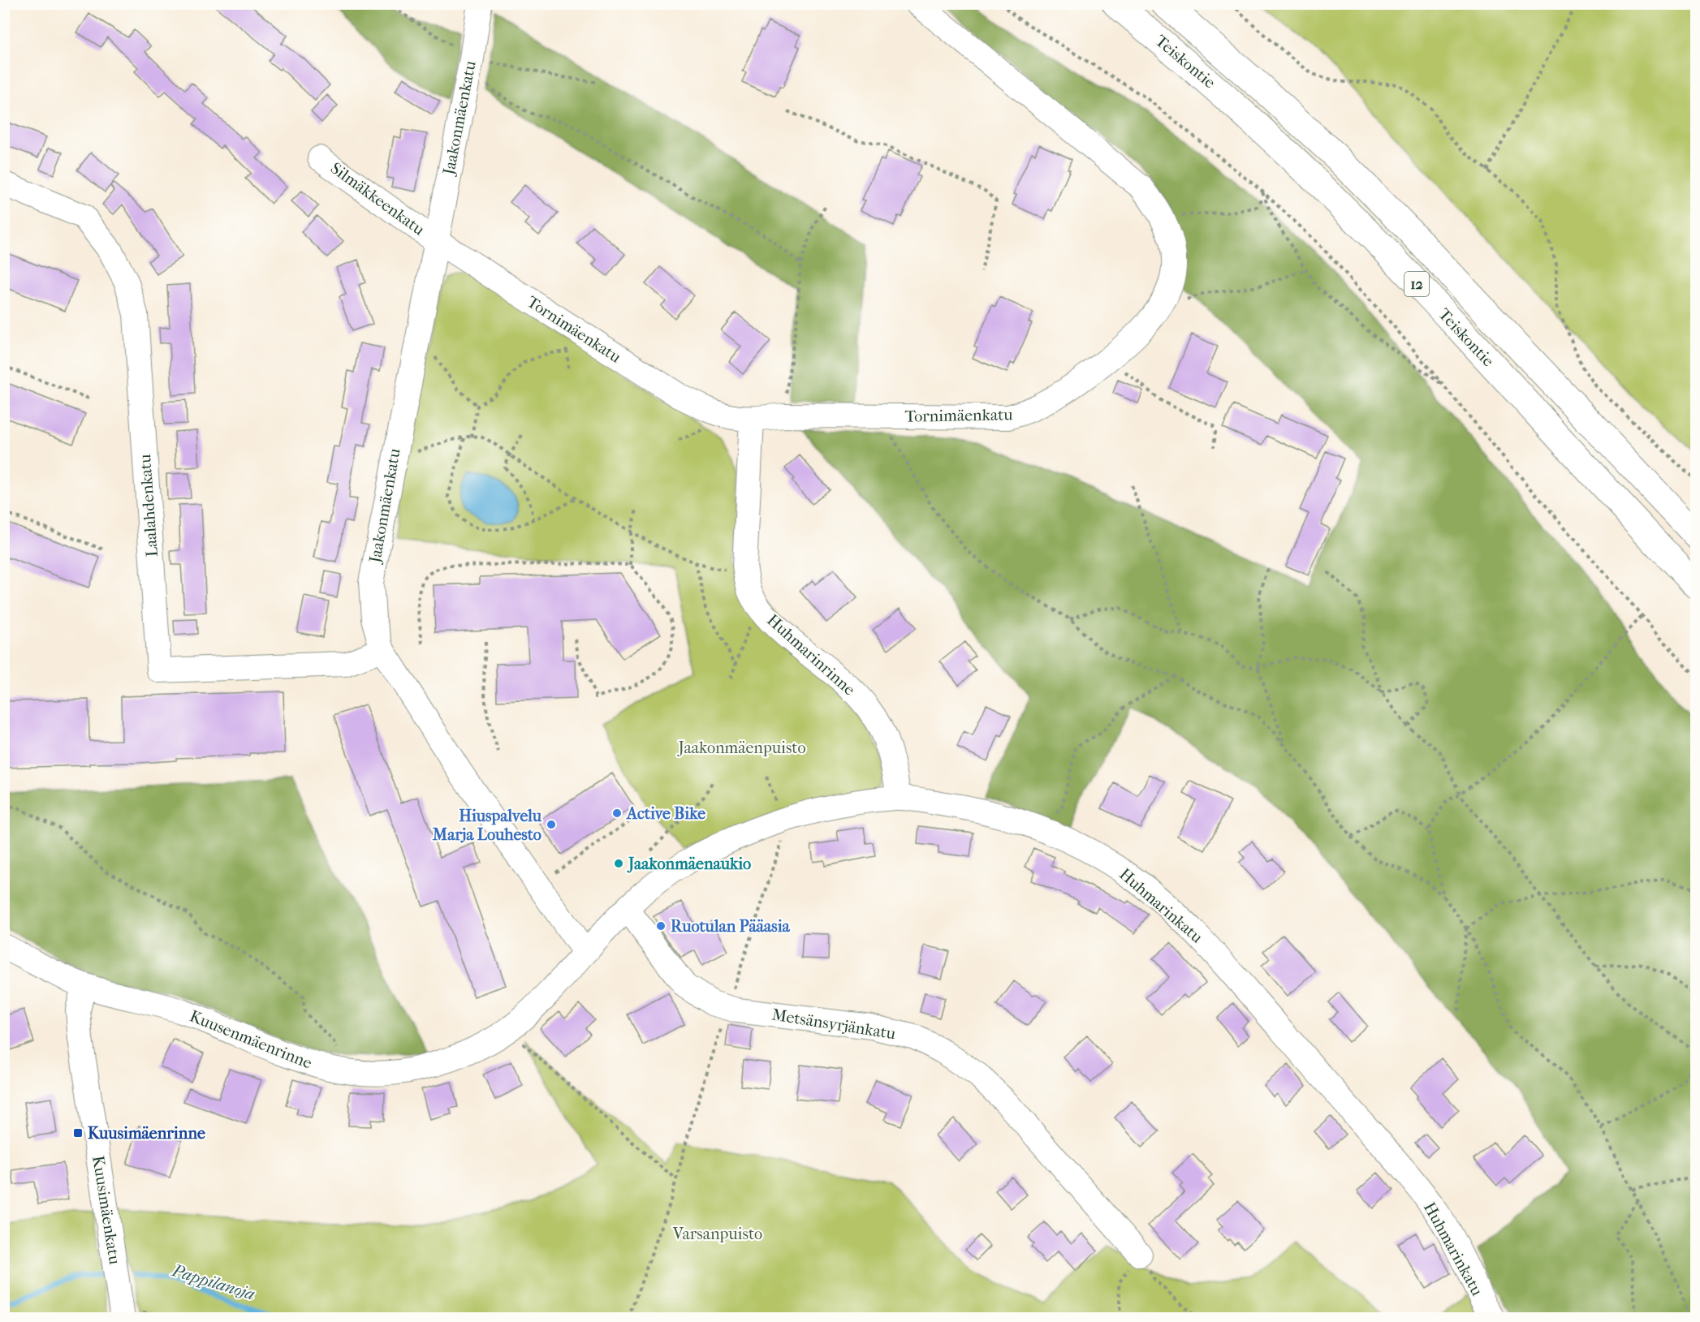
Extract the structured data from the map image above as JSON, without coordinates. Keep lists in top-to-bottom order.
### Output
{
  "streets": {
    "highway": ["Teiskontie", "12"],
    "street": [
      "Jaakonmäenkatu",
      "Silmäkkeenkatu",
      "Tornimäenkatu",
      "Laalahdenkatu",
      "Huhmarinrinne",
      "Huhmarinkatu",
      "Metsänsyrjänkatu",
      "Kuusenmäenrinne",
      "Kuusimäenkatu"
    ]
  },
  "crossings": [
    ["Jaakonmäenkatu", "Silmäkkeenkatu"],
    ["Jaakonmäenkatu", "Tornimäenkatu"],
    ["Jaakonmäenkatu", "Laalahdenkatu"],
    ["Jaakonmäenkatu", "Huhmarinkatu"],
    ["Jaakonmäenkatu", "Kuusenmäenrinne"],
    ["Silmäkkeenkatu", "Tornimäenkatu"],
    ["Tornimäenkatu", "Huhmarinrinne"],
    ["Huhmarinrinne", "Huhmarinkatu"],
    ["Huhmarinkatu", "Metsänsyrjänkatu"],
    ["Huhmarinkatu", "Kuusenmäenrinne"],
    ["Kuusenmäenrinne", "Kuusimäenkatu"]
  ],
  "water": ["Pappilanoja"],
  "parks": ["Jaakonmäenpuisto", "Varsanpuisto"],
  "places": {
    "other": [
      "Active Bike",
      "Hiuspalvelu Marja Louhesto",
      "Jaakonmäenaukio",
      "Ruotulan Pääasia"
    ],
    "transit": ["Kuusimäenrinne"]
  }
}
